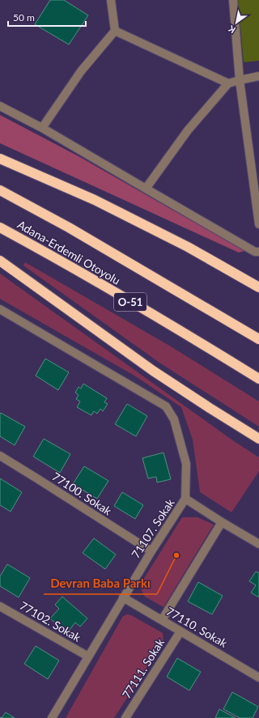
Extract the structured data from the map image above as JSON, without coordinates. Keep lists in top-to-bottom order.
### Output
{
  "streets": {
    "highway": ["Adana-Erdemli Otoyolu", "O-51"],
    "street": [
      "77100. Sokak",
      "71107. Sokak",
      "77102. Sokak",
      "77110. Sokak",
      "77111. Sokak"
    ]
  },
  "crossings": [
    ["77100. Sokak", "71107. Sokak"],
    ["71107. Sokak", "77102. Sokak"],
    ["71107. Sokak", "77110. Sokak"],
    ["77110. Sokak", "77111. Sokak"]
  ],
  "places": ["Devran Baba Parkı"],
  "scale_bar": "50 m",
  "north": "bottom left"
}
